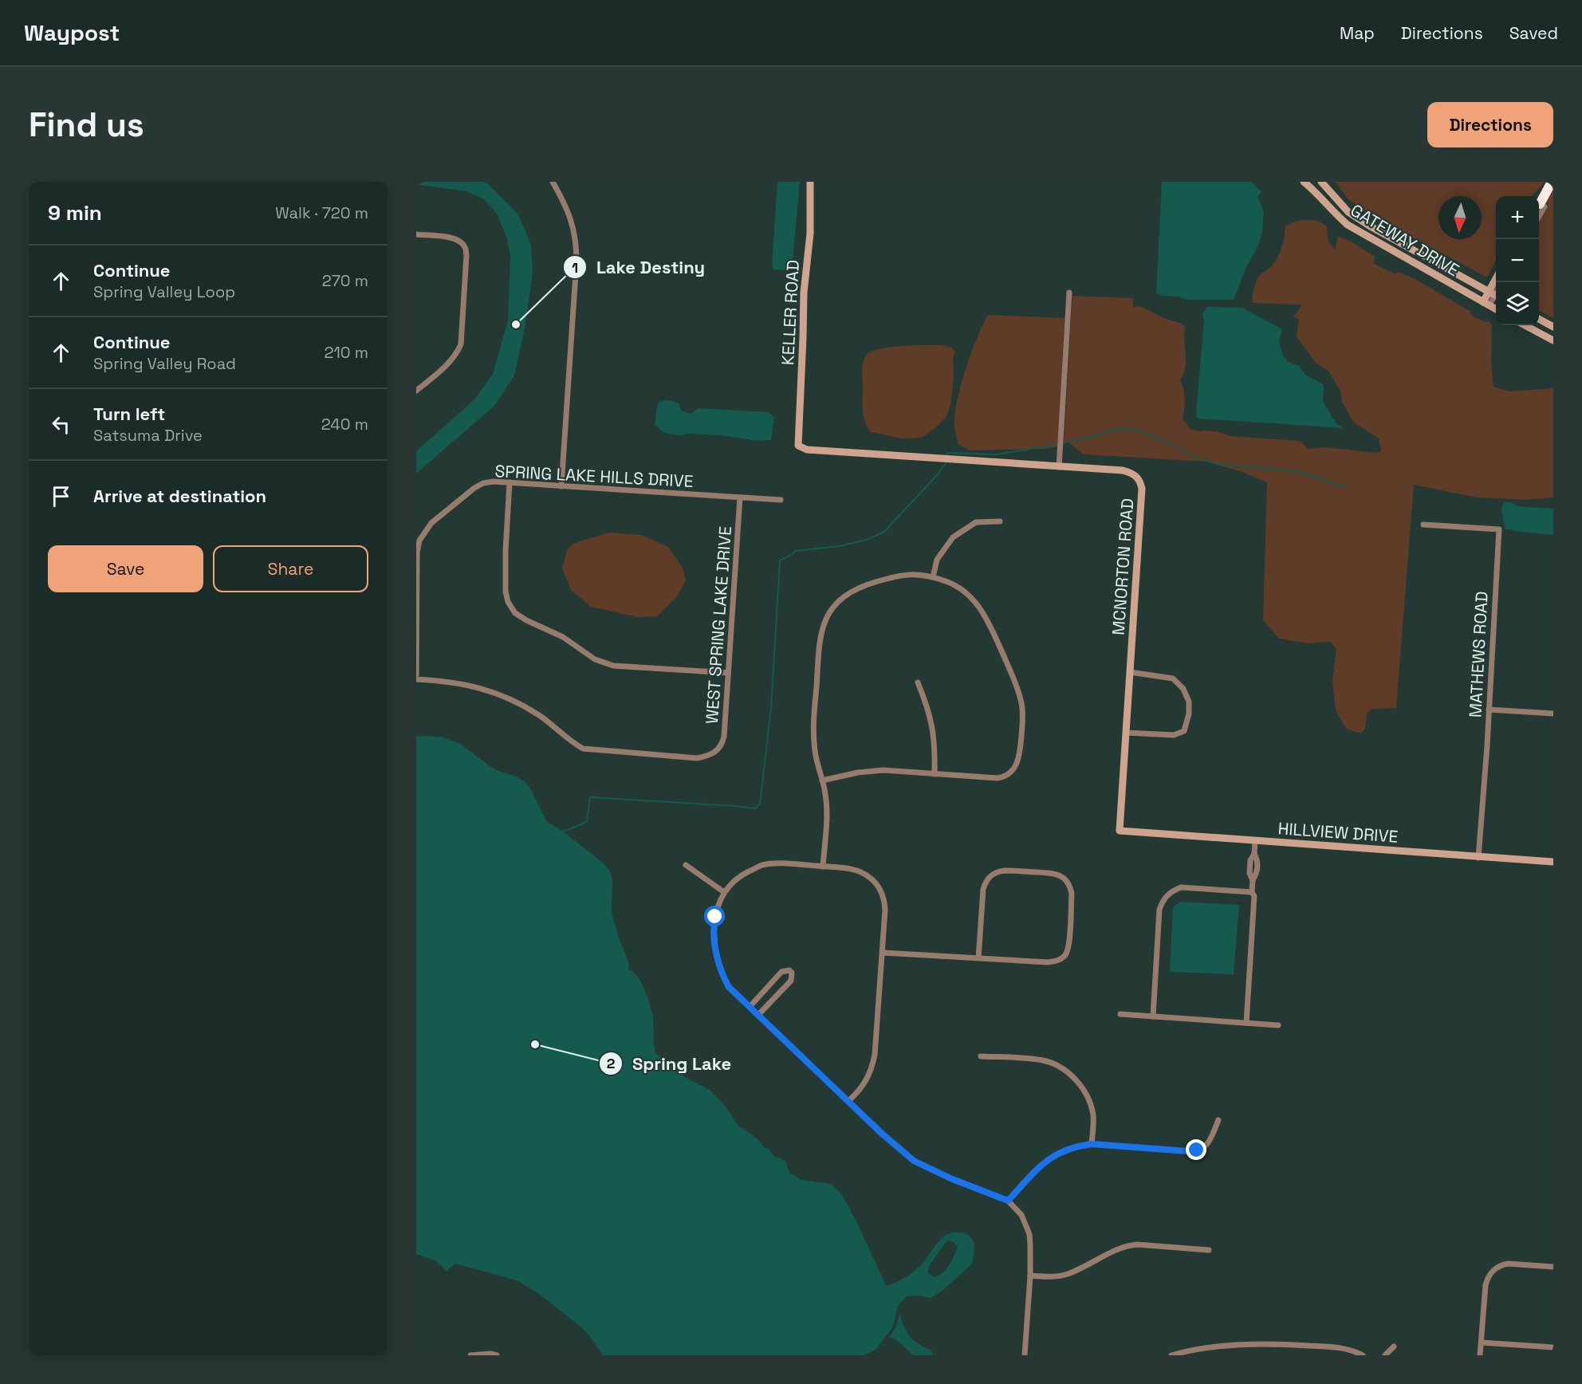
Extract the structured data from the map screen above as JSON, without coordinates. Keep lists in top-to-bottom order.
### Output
{
  "streets": {
    "street": [
      "GATEWAY DRIVE",
      "KELLER ROAD",
      "SPRING LAKE HILLS DRIVE",
      "MCNORTON ROAD",
      "WEST SPRING LAKE DRIVE",
      "MATHEWS ROAD",
      "HILLVIEW DRIVE"
    ]
  },
  "crossings": [
    ["KELLER ROAD", "MCNORTON ROAD"],
    ["SPRING LAKE HILLS DRIVE", "WEST SPRING LAKE DRIVE"],
    ["MCNORTON ROAD", "HILLVIEW DRIVE"],
    ["MATHEWS ROAD", "HILLVIEW DRIVE"]
  ],
  "places": ["Lake Destiny", "Spring Lake"],
  "north": "bottom",
  "page": {
    "header": "Waypost",
    "nav": ["Map", "Directions", "Saved"],
    "buttons": [
      "Directions",
      ["Save", "Share"]
    ],
    "title": "Find us",
    "heading": ["9 min", "Walk · 720 m"],
    "map_buttons": ["+", "−"],
    "list": [
      ["Continue", "Spring Valley Loop", "270 m"],
      ["Continue", "Spring Valley Road", "210 m"],
      ["Turn left", "Satsuma Drive", "240 m"],
      "Arrive at destination"
    ]
  }
}
